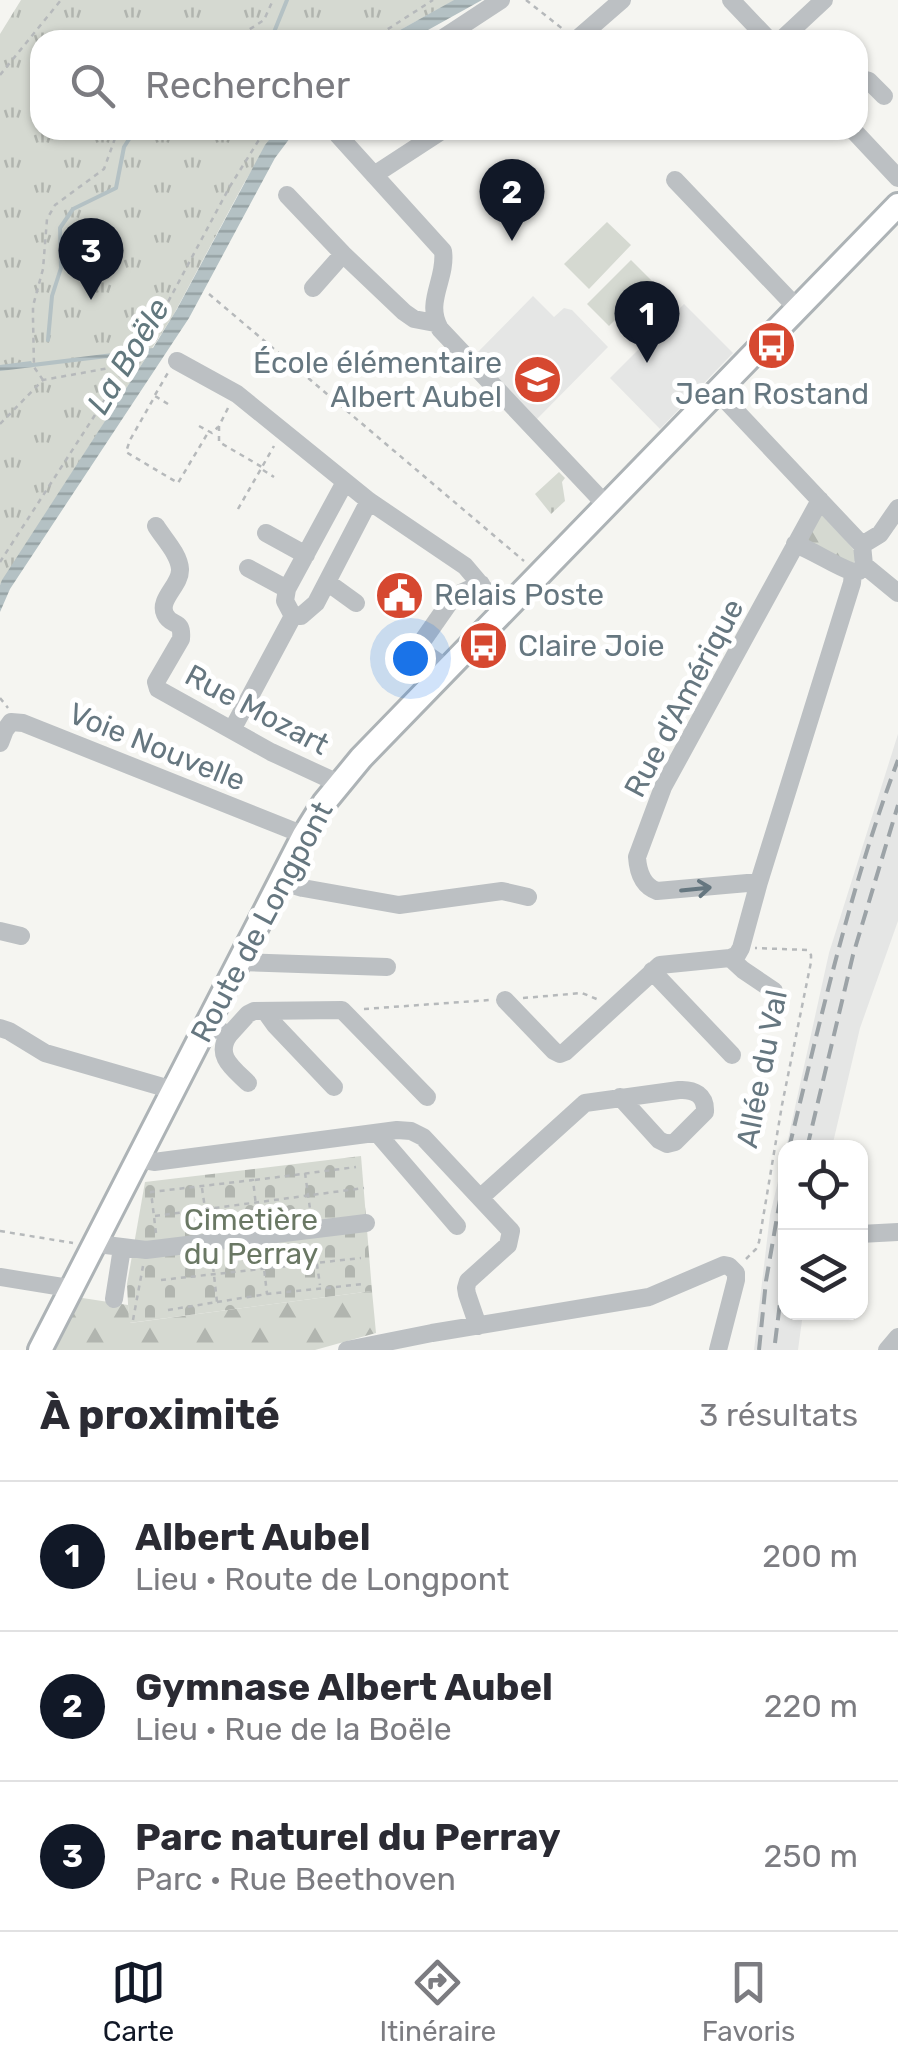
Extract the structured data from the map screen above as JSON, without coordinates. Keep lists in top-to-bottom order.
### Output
{
  "streets": {
    "main road": ["Route de Longpont"],
    "street": [
      "Rue d'Amérique",
      "Rue Mozart",
      "Voie Nouvelle",
      "Allée du Val"
    ]
  },
  "crossings": [
    ["Rue Mozart", "Route de Longpont"],
    ["Voie Nouvelle", "Route de Longpont"]
  ],
  "water": ["La Boële"],
  "parks": ["Cimetière du Perray"],
  "places": {
    "bus stop": ["Jean Rostand", "Claire Joie"],
    "school or university": ["École élémentaire Albert Aubel"],
    "public building": ["Relais Poste"]
  },
  "page": {
    "search": "Rechercher",
    "pins": ["2", "3", "1"],
    "heading": ["À proximité", "3 résultats"],
    "list": [
      {
        "mark": "1",
        "name": "Albert Aubel",
        "note": "Lieu · Route de Longpont",
        "value": "200 m"
      },
      {
        "mark": "2",
        "name": "Gymnase Albert Aubel",
        "note": "Lieu · Rue de la Boële",
        "value": "220 m"
      },
      {
        "mark": "3",
        "name": "Parc naturel du Perray",
        "note": "Parc · Rue Beethoven",
        "value": "250 m"
      }
    ],
    "nav": ["Carte", "Itinéraire", "Favoris"]
  }
}
